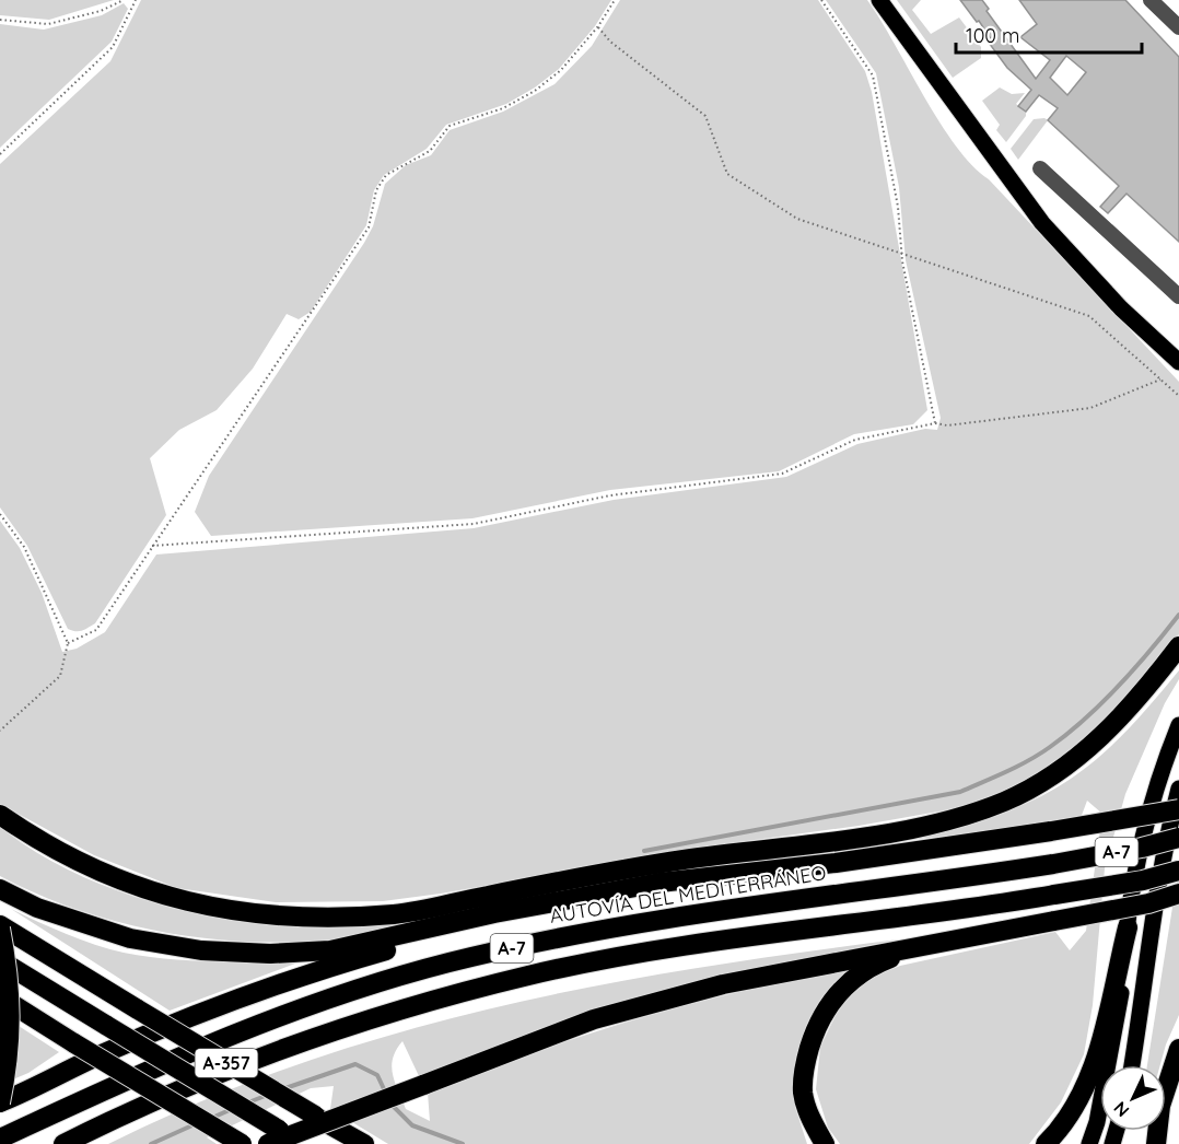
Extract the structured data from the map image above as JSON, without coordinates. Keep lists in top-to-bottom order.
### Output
{
  "streets": {
    "highway": ["A-7", "AUTOVÍA DEL MEDITERRÁNEO", "A-357"]
  },
  "scale_bar": "100 m",
  "north": "bottom left"
}
